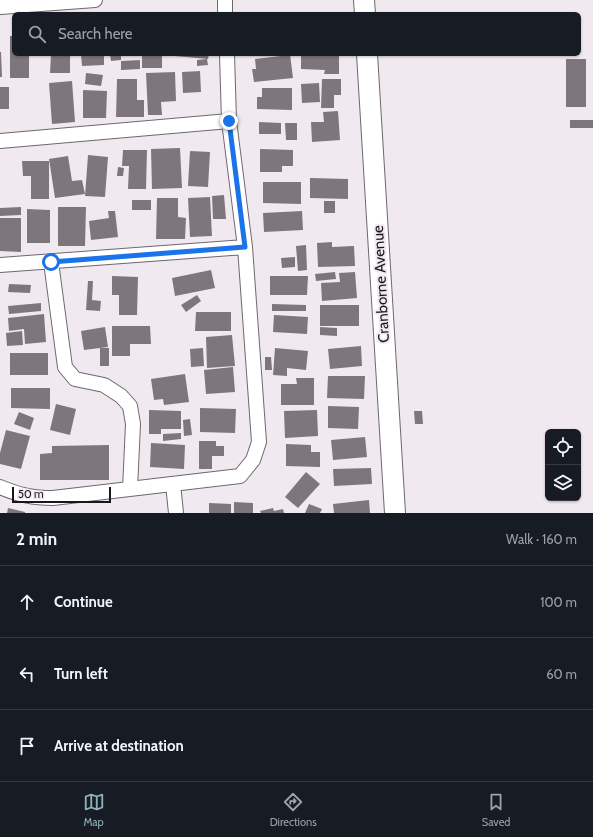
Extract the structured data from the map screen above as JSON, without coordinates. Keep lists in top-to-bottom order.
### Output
{
  "streets": {
    "street": ["Cranborne Avenue"]
  },
  "scale_bar": "50 m",
  "page": {
    "search": "Search here",
    "scale": "50 m",
    "heading": ["2 min", "Walk · 160 m"],
    "list": [
      ["Continue", "100 m"],
      ["Turn left", "60 m"],
      "Arrive at destination"
    ],
    "nav": ["Map", "Directions", "Saved"]
  }
}
